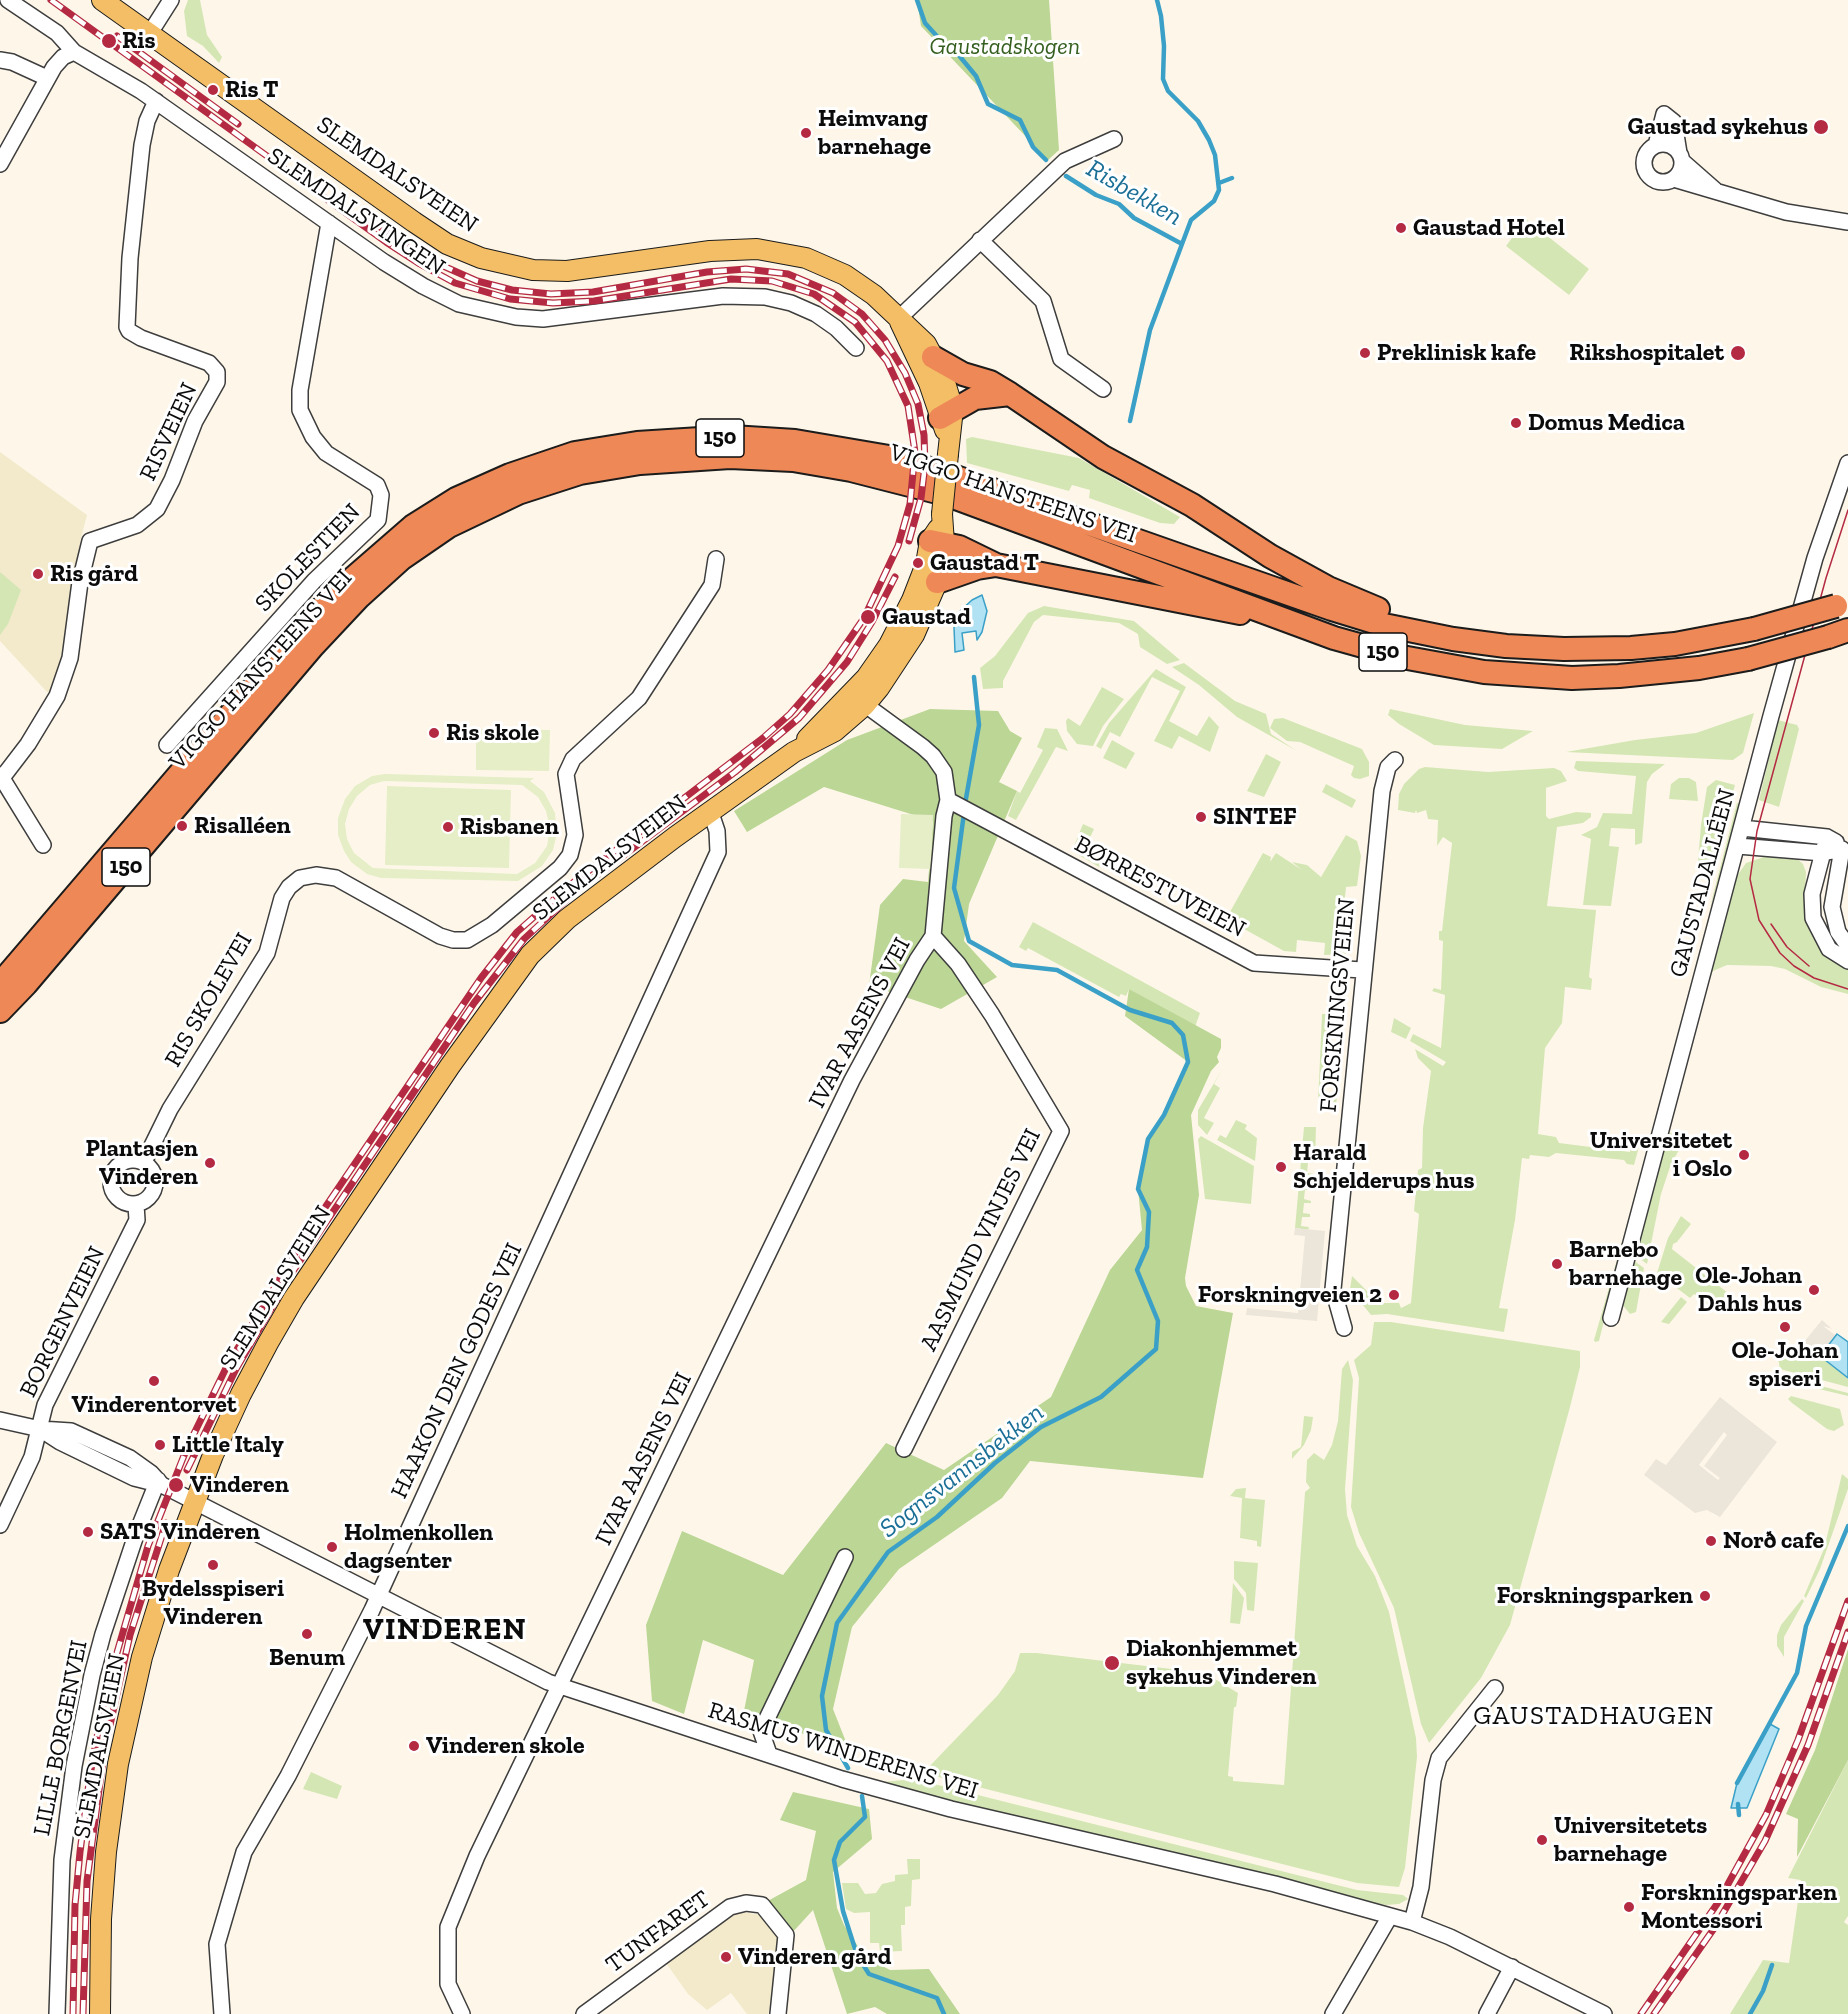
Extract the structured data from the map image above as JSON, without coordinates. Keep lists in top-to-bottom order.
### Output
{
  "streets": {
    "highway": ["150", "VIGGO HANSTEENS VEI"],
    "main road": ["SLEMDALSVEIEN"],
    "street": [
      "SLEMDALSVINGEN",
      "RISVEIEN",
      "SKOLESTIEN",
      "GAUSTADALLÉEN",
      "BØRRESTUVEIEN",
      "RIS SKOLEVEI",
      "FORSKNINGSVEIEN",
      "IVAR AASENS VEI",
      "AASMUND VINJES VEI",
      "BORGENVEIEN",
      "HAAKON DEN GODES VEI",
      "LILLE BORGENVEI",
      "RASMUS WINDERENS VEI",
      "TUNFARET"
    ]
  },
  "crossings": [
    ["SLEMDALSVEIEN", "HAAKON DEN GODES VEI"],
    ["SLEMDALSVEIEN", "RASMUS WINDERENS VEI"],
    ["SLEMDALSVINGEN", "RISVEIEN"],
    ["SLEMDALSVINGEN", "SKOLESTIEN"],
    ["BØRRESTUVEIEN", "FORSKNINGSVEIEN"],
    ["RIS SKOLEVEI", "BORGENVEIEN"],
    ["IVAR AASENS VEI", "AASMUND VINJES VEI"],
    ["IVAR AASENS VEI", "RASMUS WINDERENS VEI"],
    ["BORGENVEIEN", "RASMUS WINDERENS VEI"],
    ["HAAKON DEN GODES VEI", "RASMUS WINDERENS VEI"],
    ["LILLE BORGENVEI", "RASMUS WINDERENS VEI"]
  ],
  "districts": ["VINDEREN", "GAUSTADHAUGEN"],
  "water": ["Risbekken", "Sognsvannsbekken"],
  "parks": ["Gaustadskogen"],
  "places": [
    "Ris",
    "Ris T",
    "Gaustad sykehus",
    "Heimvang barnehage",
    "Gaustad Hotel",
    "Preklinisk kafe",
    "Rikshospitalet",
    "Domus Medica",
    "Gaustad T",
    "Ris gård",
    "Gaustad",
    "Ris skole",
    "SINTEF",
    "Risalléen",
    "Risbanen",
    "Universitetet i Oslo",
    "Plantasjen Vinderen",
    "Harald Schjelderups hus",
    "Barnebo barnehage",
    "Ole-Johan Dahls hus",
    "Forskningveien 2",
    "Ole-Johan spiseri",
    "Vinderentorvet",
    "Little Italy",
    "Vinderen",
    "SATS Vinderen",
    "Norð cafe",
    "Holmenkollen dagsenter",
    "Bydelsspiseri Vinderen",
    "Forskningsparken",
    "Benum",
    "Diakonhjemmet sykehus Vinderen",
    "Vinderen skole",
    "Universitetets barnehage",
    "Forskningsparken Montessori",
    "Vinderen gård"
  ]
}
